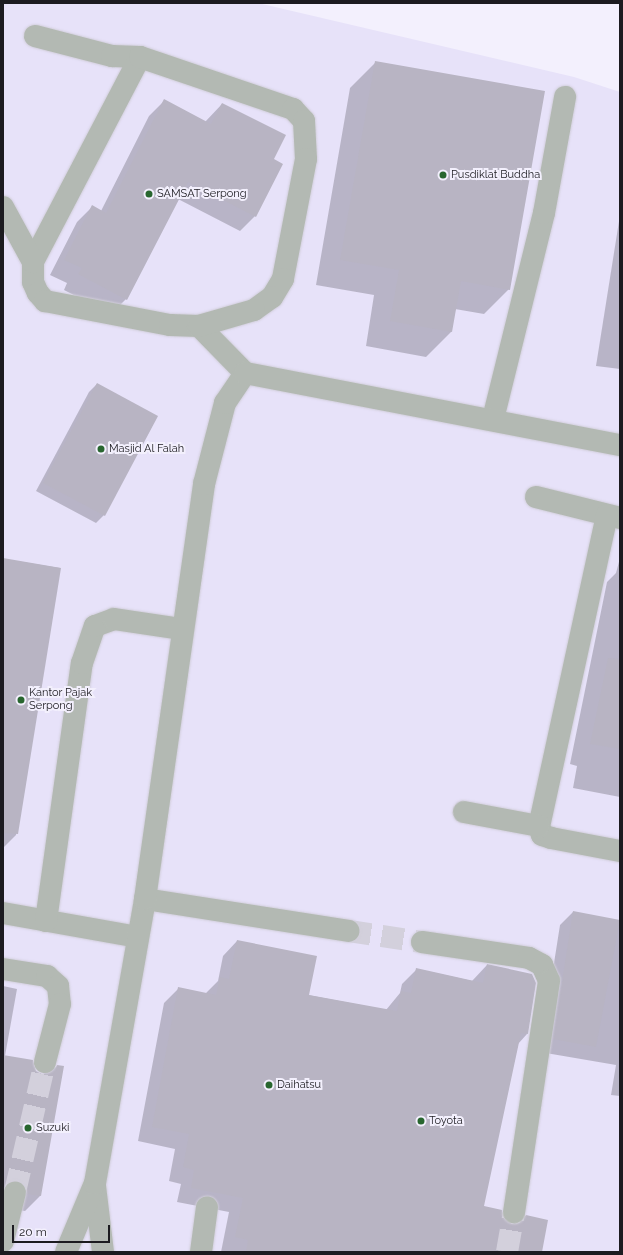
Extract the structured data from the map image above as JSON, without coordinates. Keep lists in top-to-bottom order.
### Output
{
  "places": [
    "Pusdiklat Buddha",
    "SAMSAT Serpong",
    "Masjid Al Falah",
    "Kantor Pajak Serpong",
    "Daihatsu",
    "Toyota",
    "Suzuki"
  ],
  "scale_bar": "20 m"
}
